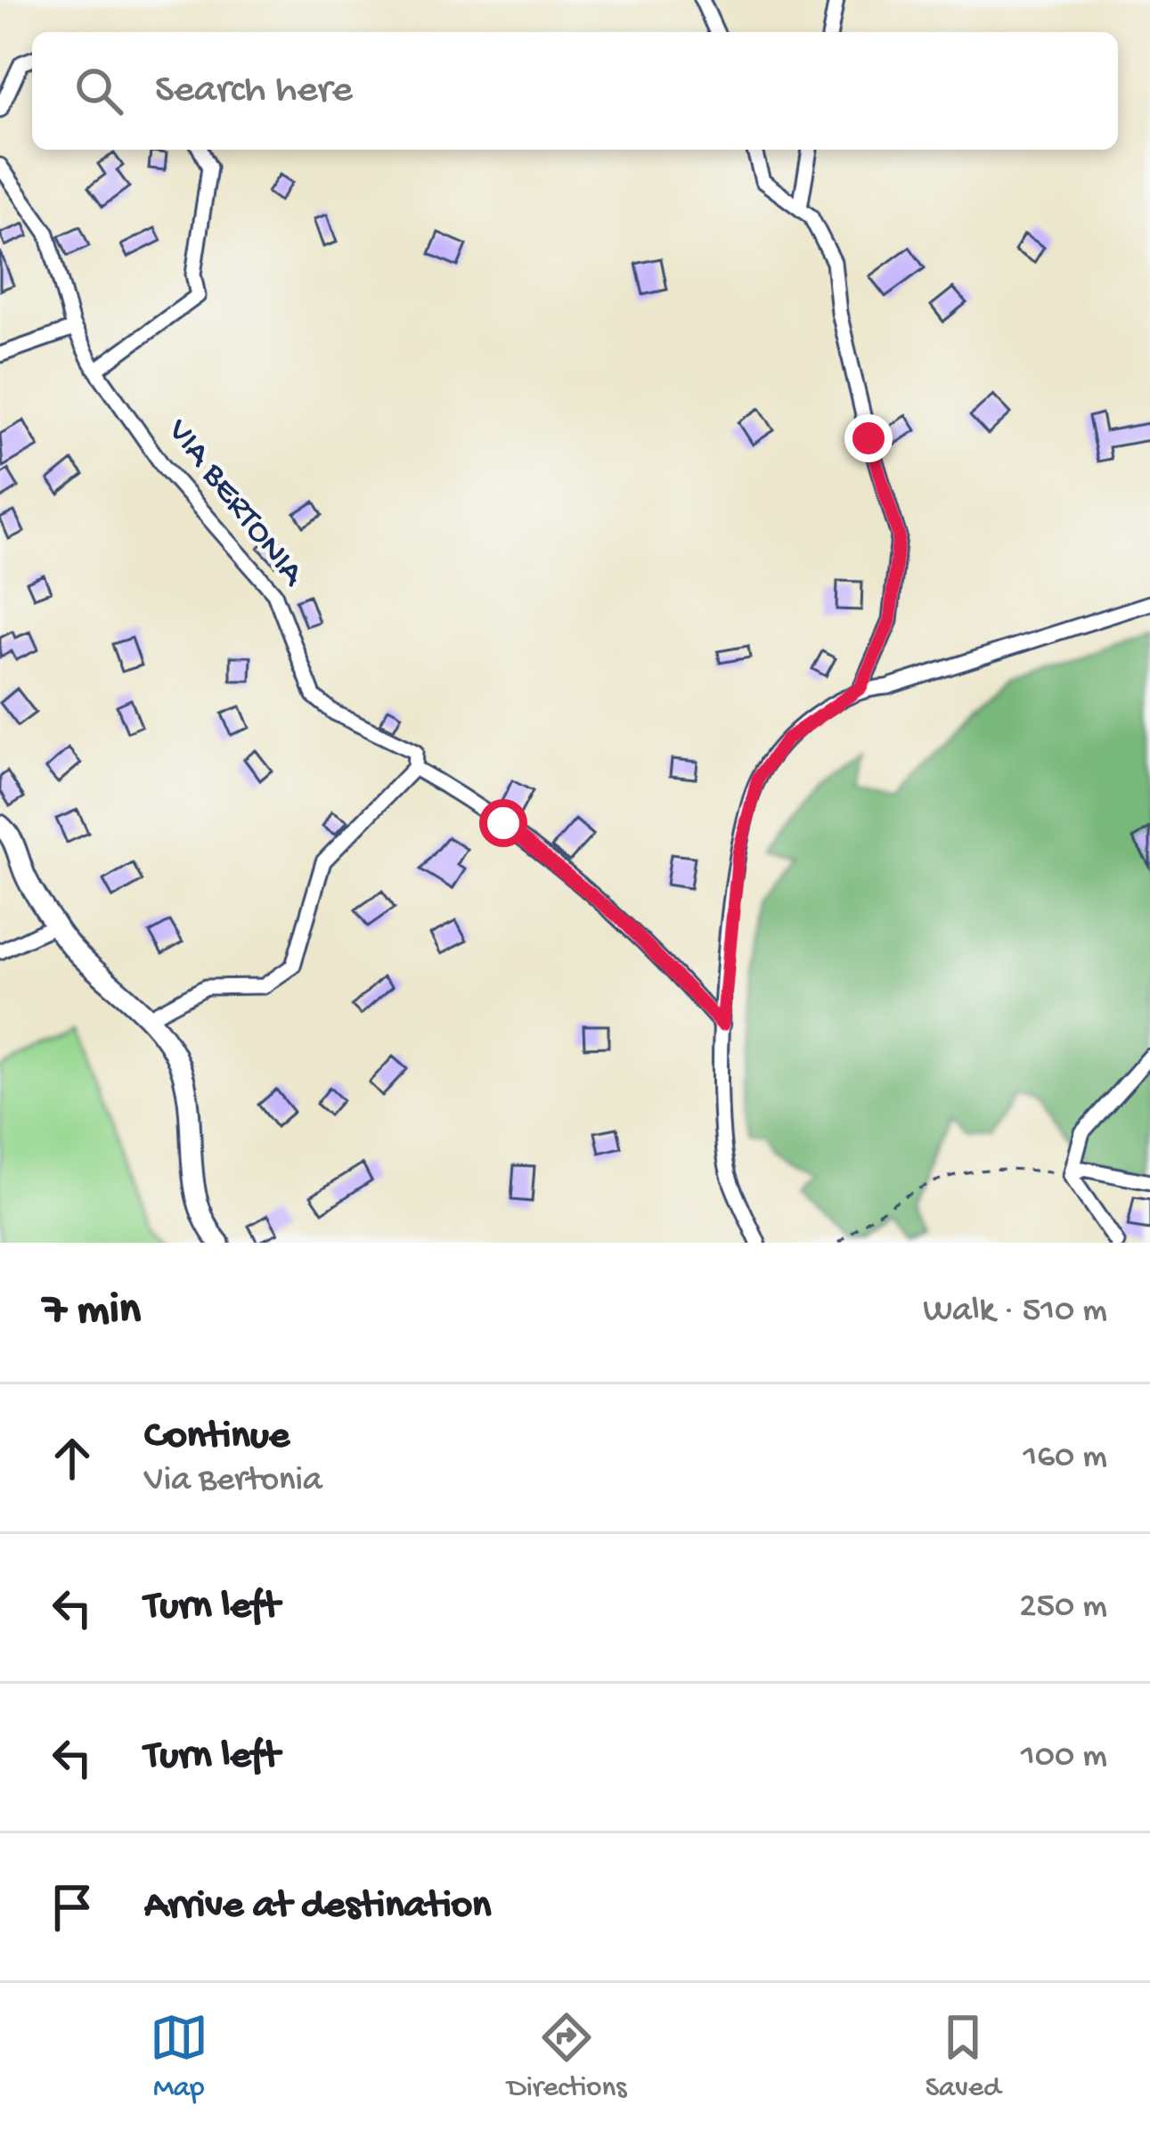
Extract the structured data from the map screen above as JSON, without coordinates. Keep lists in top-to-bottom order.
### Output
{
  "streets": {
    "street": ["VIA BERTONIA"]
  },
  "page": {
    "search": "Search here",
    "heading": ["7 min", "Walk · 510 m"],
    "list": [
      ["Continue", "Via Bertonia", "160 m"],
      ["Turn left", "250 m"],
      ["Turn left", "100 m"],
      "Arrive at destination"
    ],
    "nav": ["Map", "Directions", "Saved"]
  }
}
